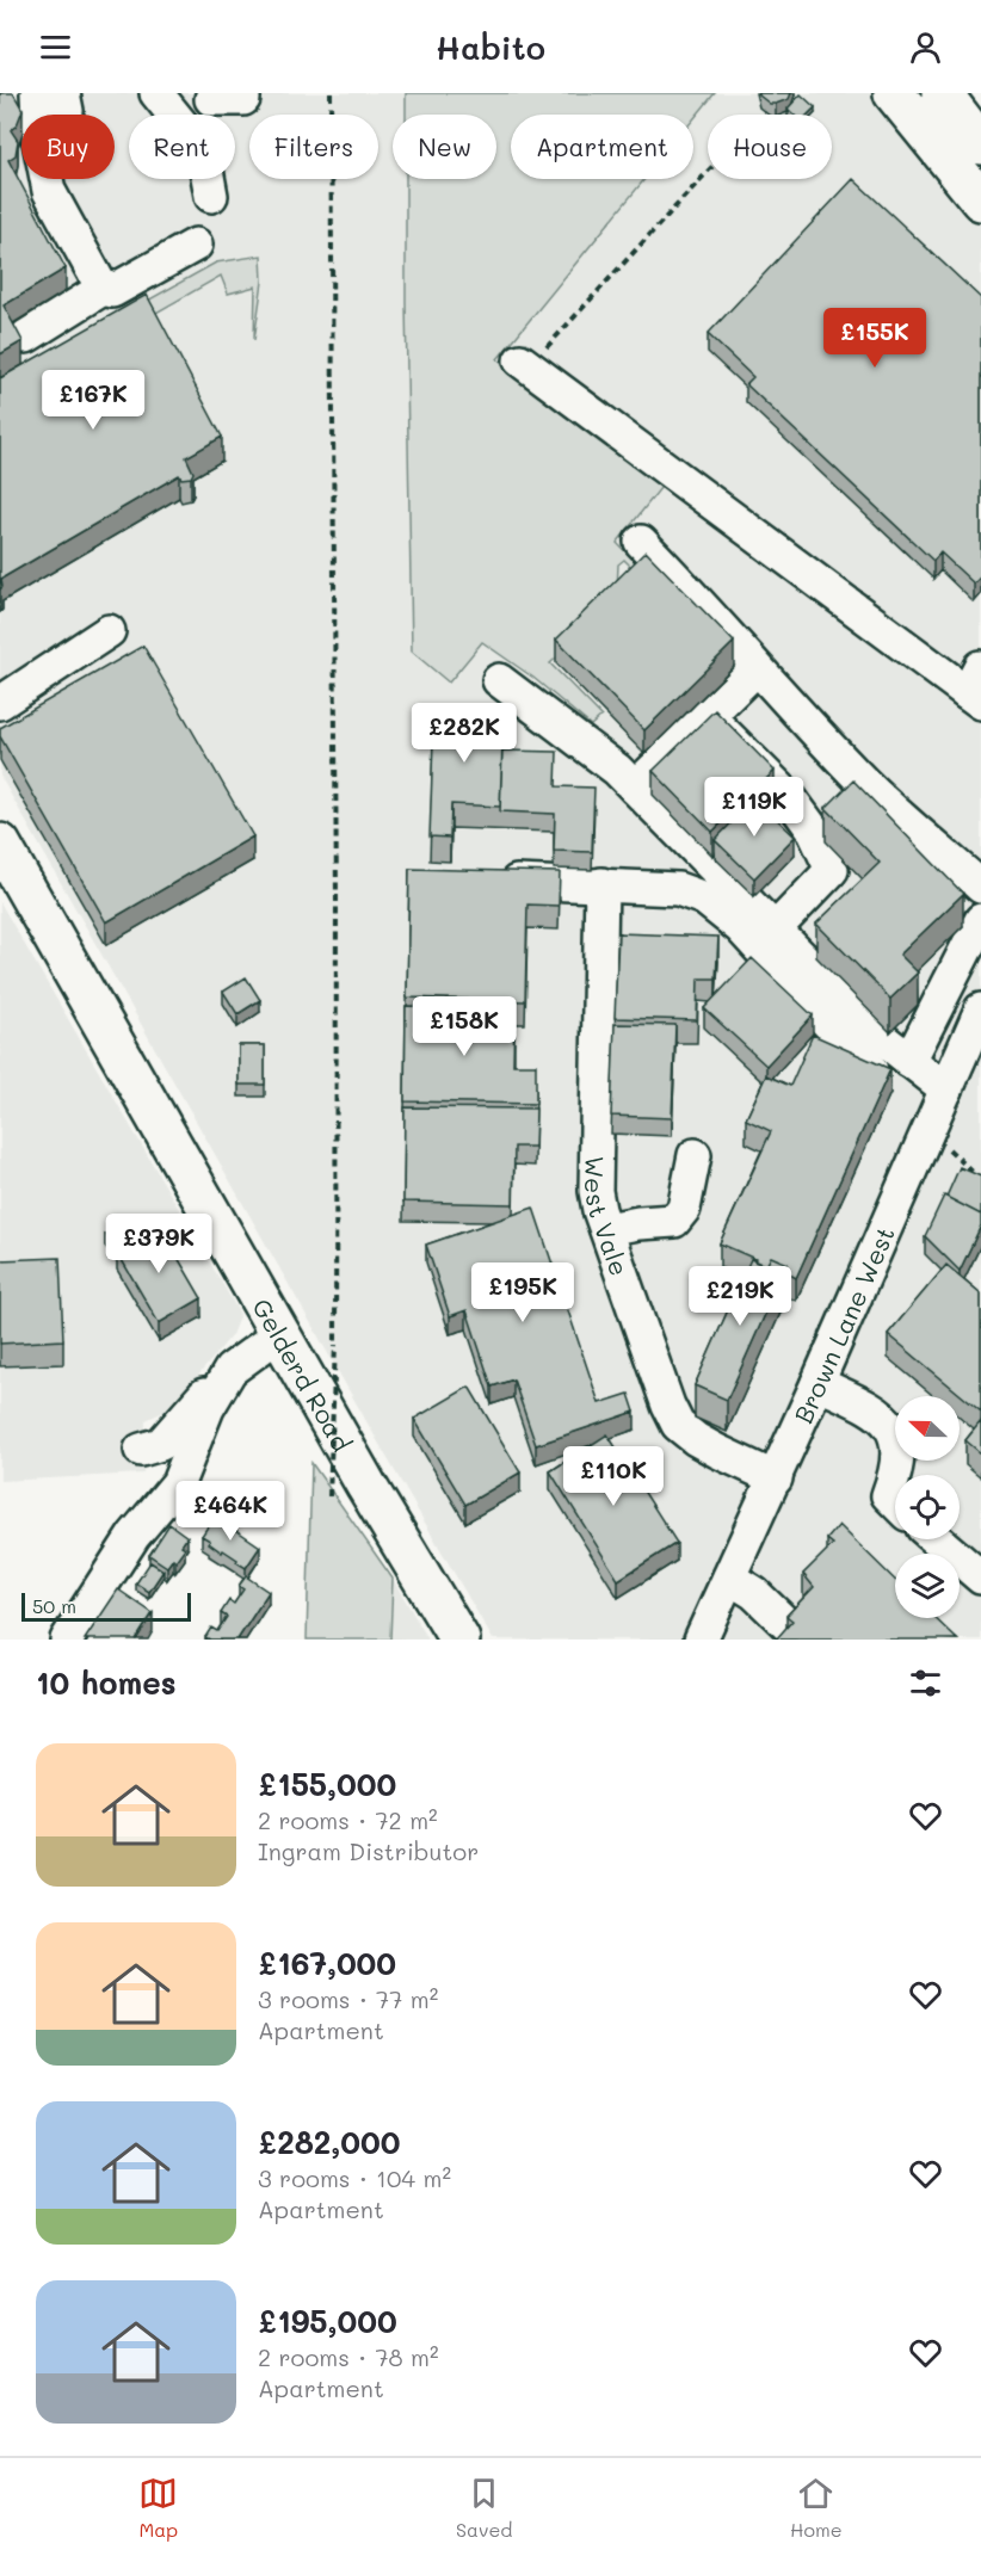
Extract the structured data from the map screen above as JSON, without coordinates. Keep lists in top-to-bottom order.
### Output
{
  "streets": {
    "main road": ["Gelderd Road"],
    "street": ["West Vale", "Brown Lane West"]
  },
  "crossings": [
    ["West Vale", "Brown Lane West"]
  ],
  "scale_bar": "50 m",
  "north": "left",
  "page": {
    "header": "Habito",
    "chip": [
      "Buy",
      "Rent",
      "Filters",
      "New",
      "Apartment",
      "House"
    ],
    "price": [
      "£155K",
      "£167K",
      "£282K",
      "£119K",
      "£158K",
      "£379K",
      "£195K",
      "£219K",
      "£110K",
      "£464K"
    ],
    "scale": "50 m",
    "heading": "10 homes",
    "list": [
      {
        "name": "£155,000",
        "note": "2 rooms · 72 m² · Ingram Distributor"
      },
      {
        "name": "£167,000",
        "note": "3 rooms · 77 m² · Apartment"
      },
      {
        "name": "£282,000",
        "note": "3 rooms · 104 m² · Apartment"
      },
      {
        "name": "£195,000",
        "note": "2 rooms · 78 m² · Apartment"
      }
    ],
    "tabs": ["Map", "Saved", "Home"]
  }
}
